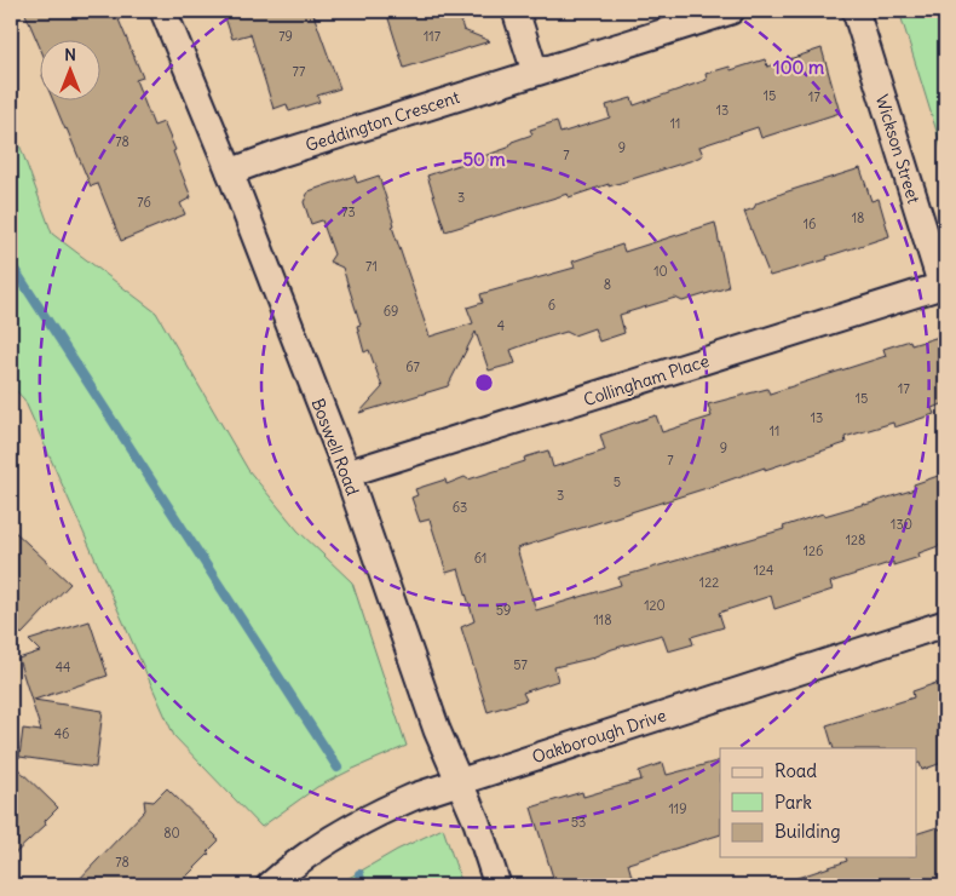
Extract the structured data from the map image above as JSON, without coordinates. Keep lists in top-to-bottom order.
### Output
{
  "streets": {
    "street": [
      "Geddington Crescent",
      "Wickson Street",
      "Collingham Place",
      "Boswell Road",
      "Oakborough Drive"
    ]
  },
  "crossings": [
    ["Geddington Crescent", "Boswell Road"],
    ["Wickson Street", "Collingham Place"],
    ["Collingham Place", "Boswell Road"],
    ["Boswell Road", "Oakborough Drive"]
  ],
  "house_numbers": [
    "79",
    "117",
    "77",
    "15",
    "17",
    "13",
    "11",
    "78",
    "9",
    "7",
    "3",
    "76",
    "73",
    "18",
    "16",
    "71",
    "10",
    "8",
    "6",
    "69",
    "4",
    "67",
    "17",
    "15",
    "13",
    "11",
    "9",
    "7",
    "5",
    "3",
    "63",
    "130",
    "128",
    "126",
    "61",
    "124",
    "122",
    "120",
    "59",
    "118",
    "57",
    "44",
    "46",
    "119",
    "53",
    "80",
    "78"
  ],
  "legend": ["Road", "Park", "Building"],
  "north": "top",
  "rings": ["100 m", "50 m"]
}
